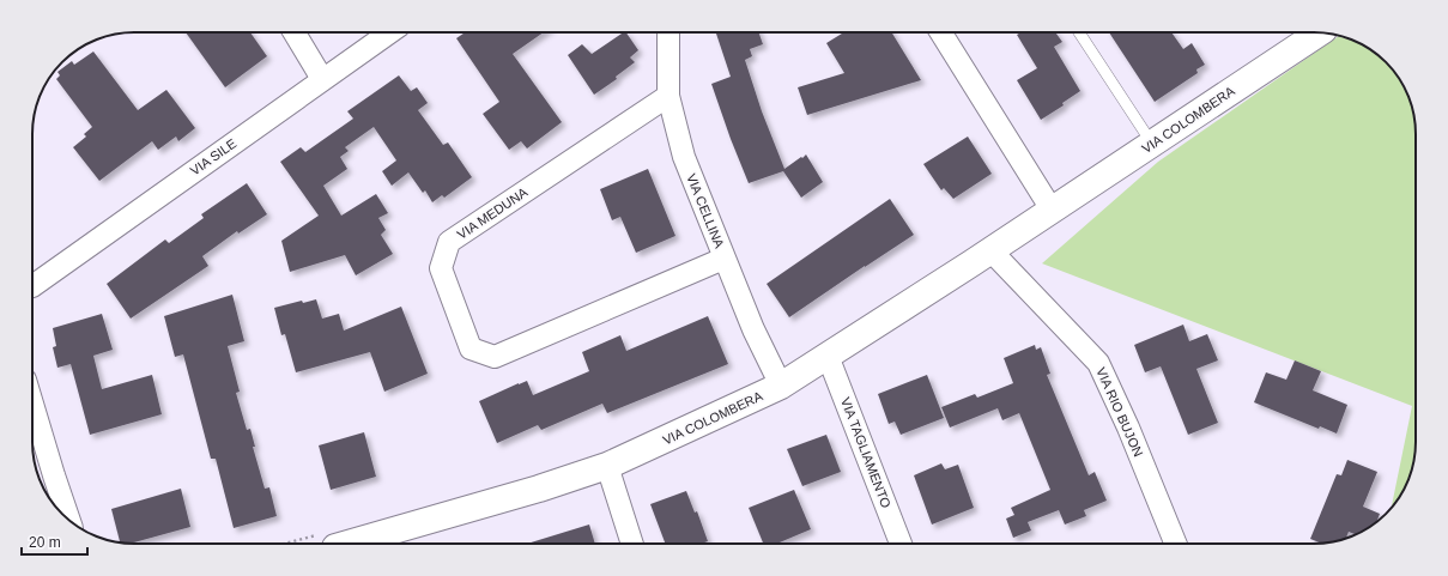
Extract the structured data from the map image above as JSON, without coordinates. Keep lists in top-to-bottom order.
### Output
{
  "streets": {
    "street": [
      "VIA COLOMBERA",
      "VIA SILE",
      "VIA CELLINA",
      "VIA MEDUNA",
      "VIA RIO BUJON",
      "VIA TAGLIAMENTO"
    ]
  },
  "crossings": [
    ["VIA COLOMBERA", "VIA CELLINA"],
    ["VIA COLOMBERA", "VIA RIO BUJON"],
    ["VIA COLOMBERA", "VIA TAGLIAMENTO"],
    ["VIA CELLINA", "VIA MEDUNA"]
  ],
  "scale_bar": "20 m"
}
